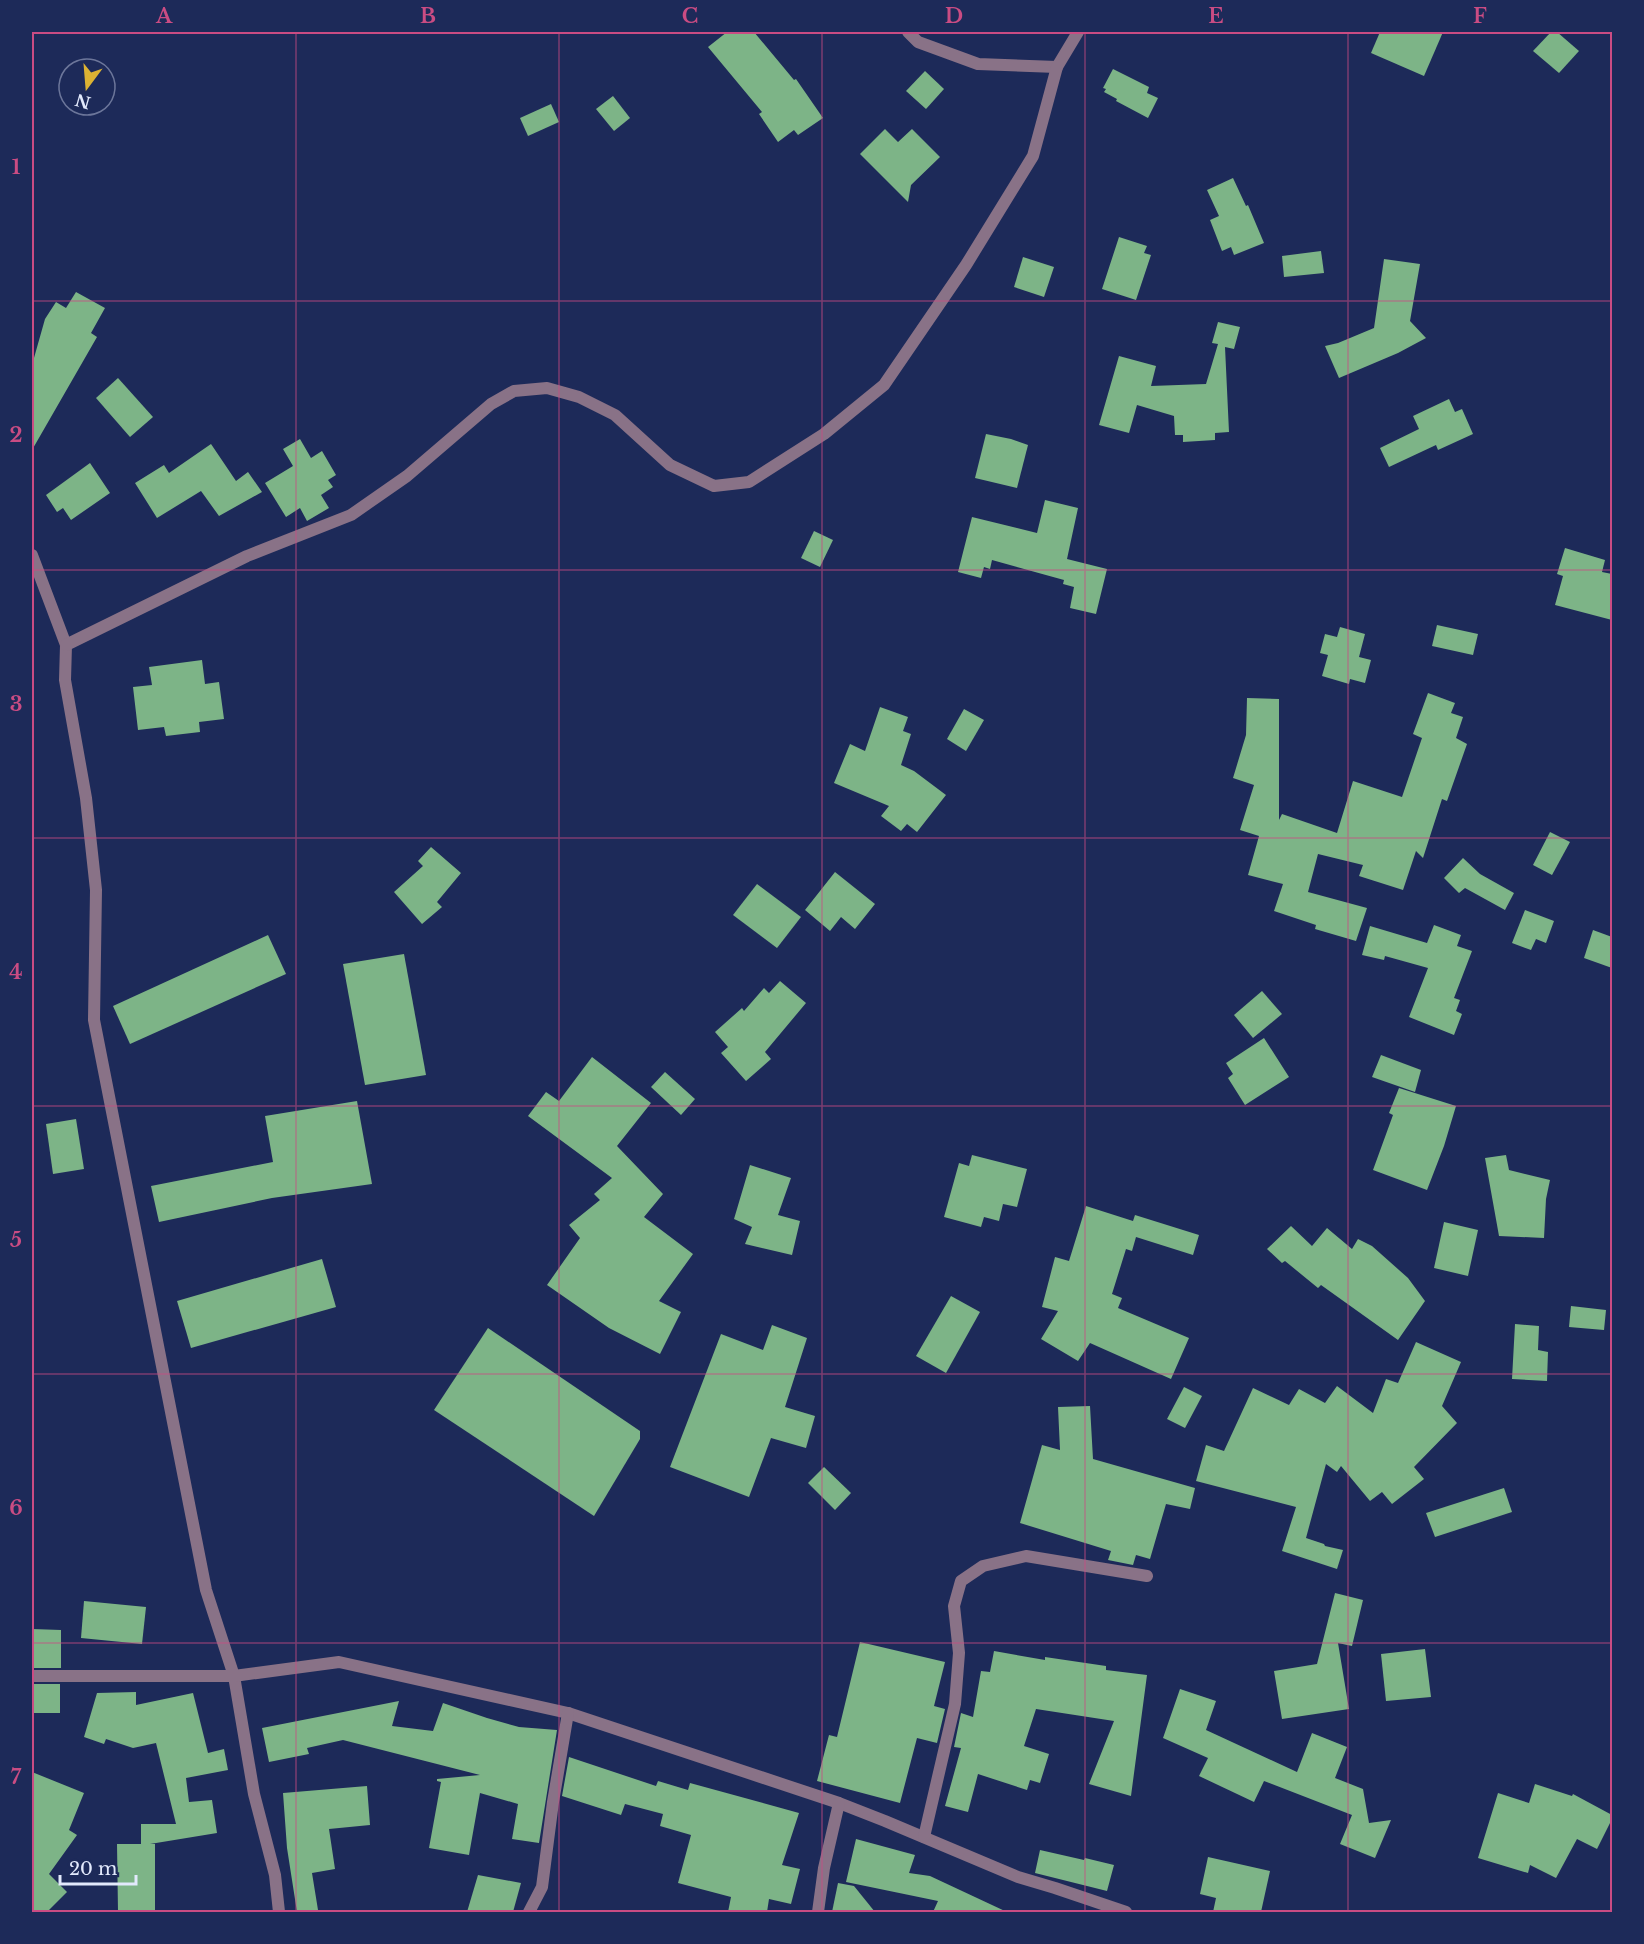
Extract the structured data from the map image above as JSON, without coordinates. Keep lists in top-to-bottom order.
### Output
{
  "scale_bar": "20 m",
  "north": "bottom",
  "grid": {
    "columns": [
      "A",
      "B",
      "C",
      "D",
      "E",
      "F"
    ],
    "rows": [
      "1",
      "2",
      "3",
      "4",
      "5",
      "6",
      "7"
    ]
  }
}
